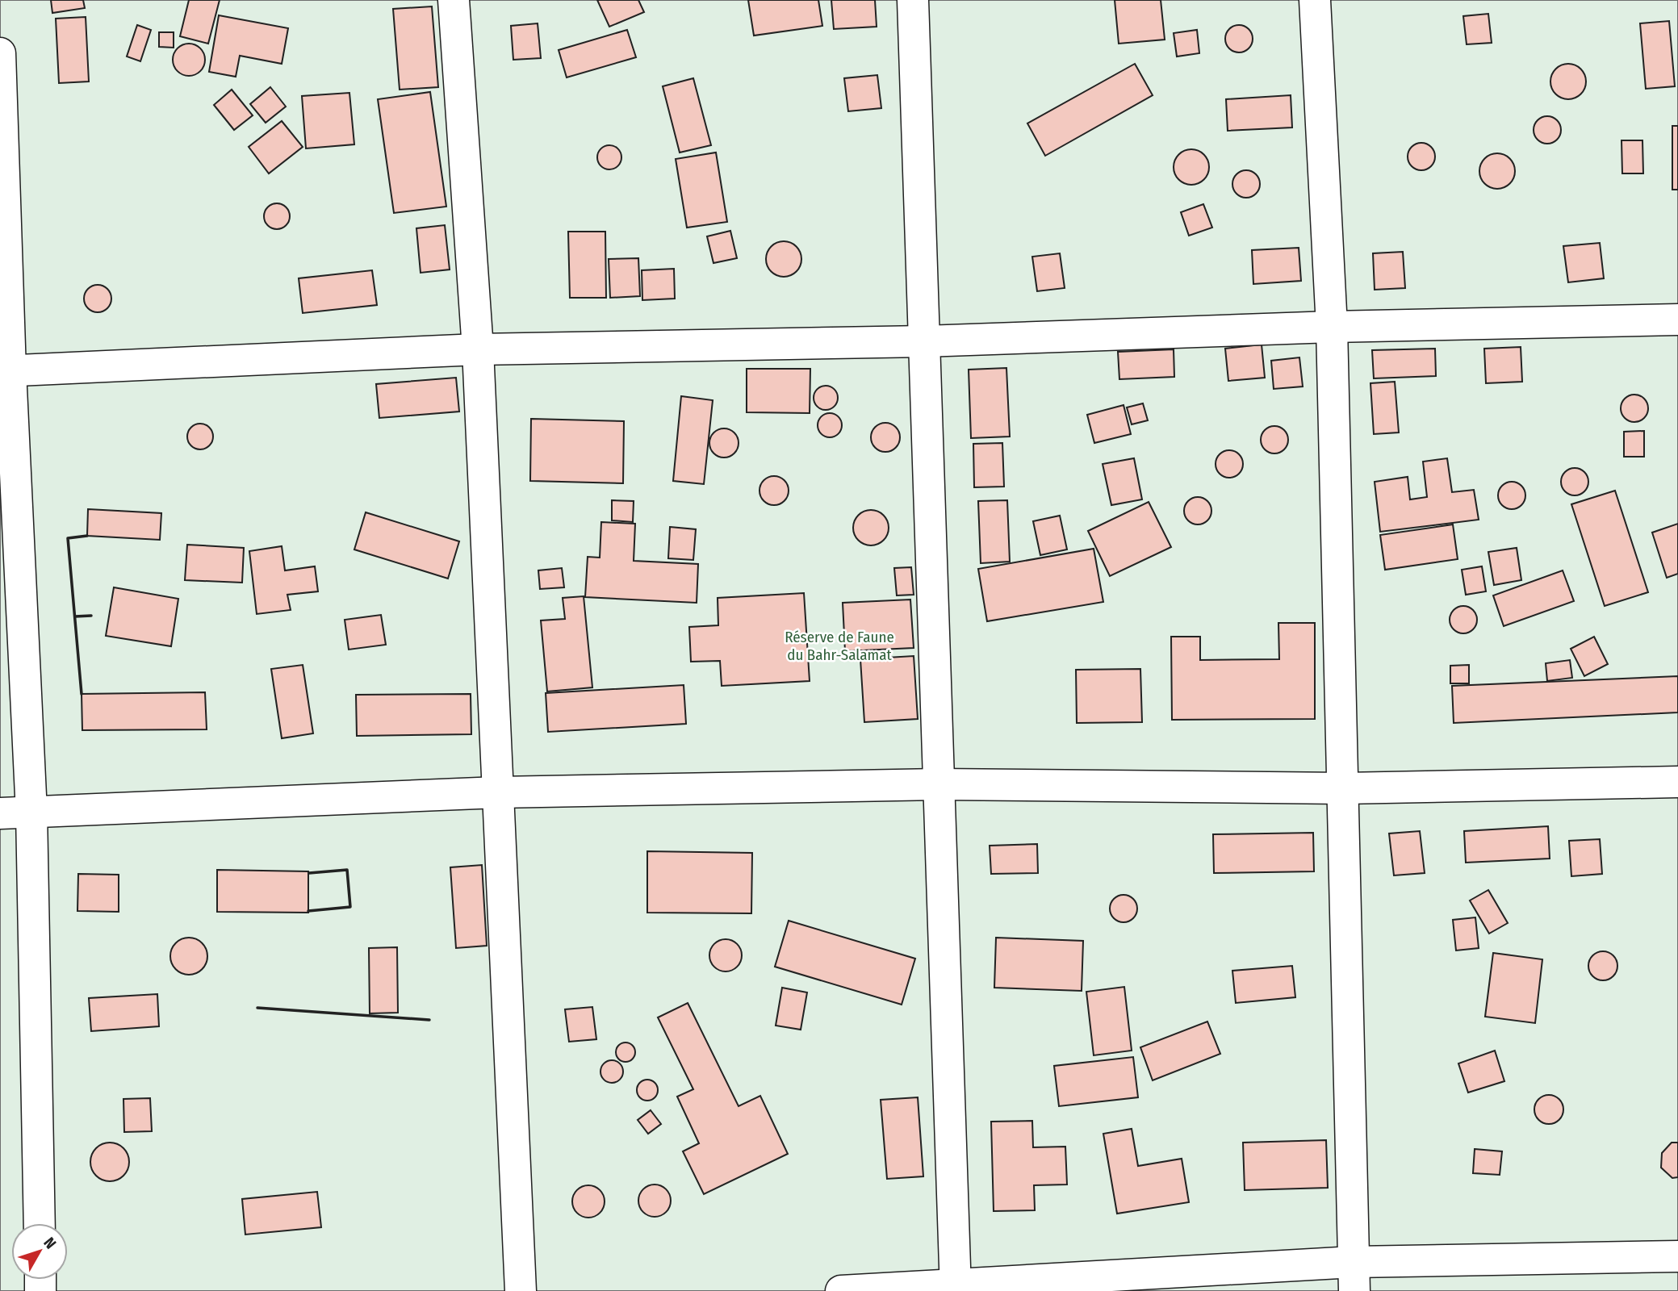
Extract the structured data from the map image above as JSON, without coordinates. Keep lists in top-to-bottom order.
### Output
{
  "parks": ["Réserve de Faune du Bahr-Salamat"],
  "north": "top right"
}
